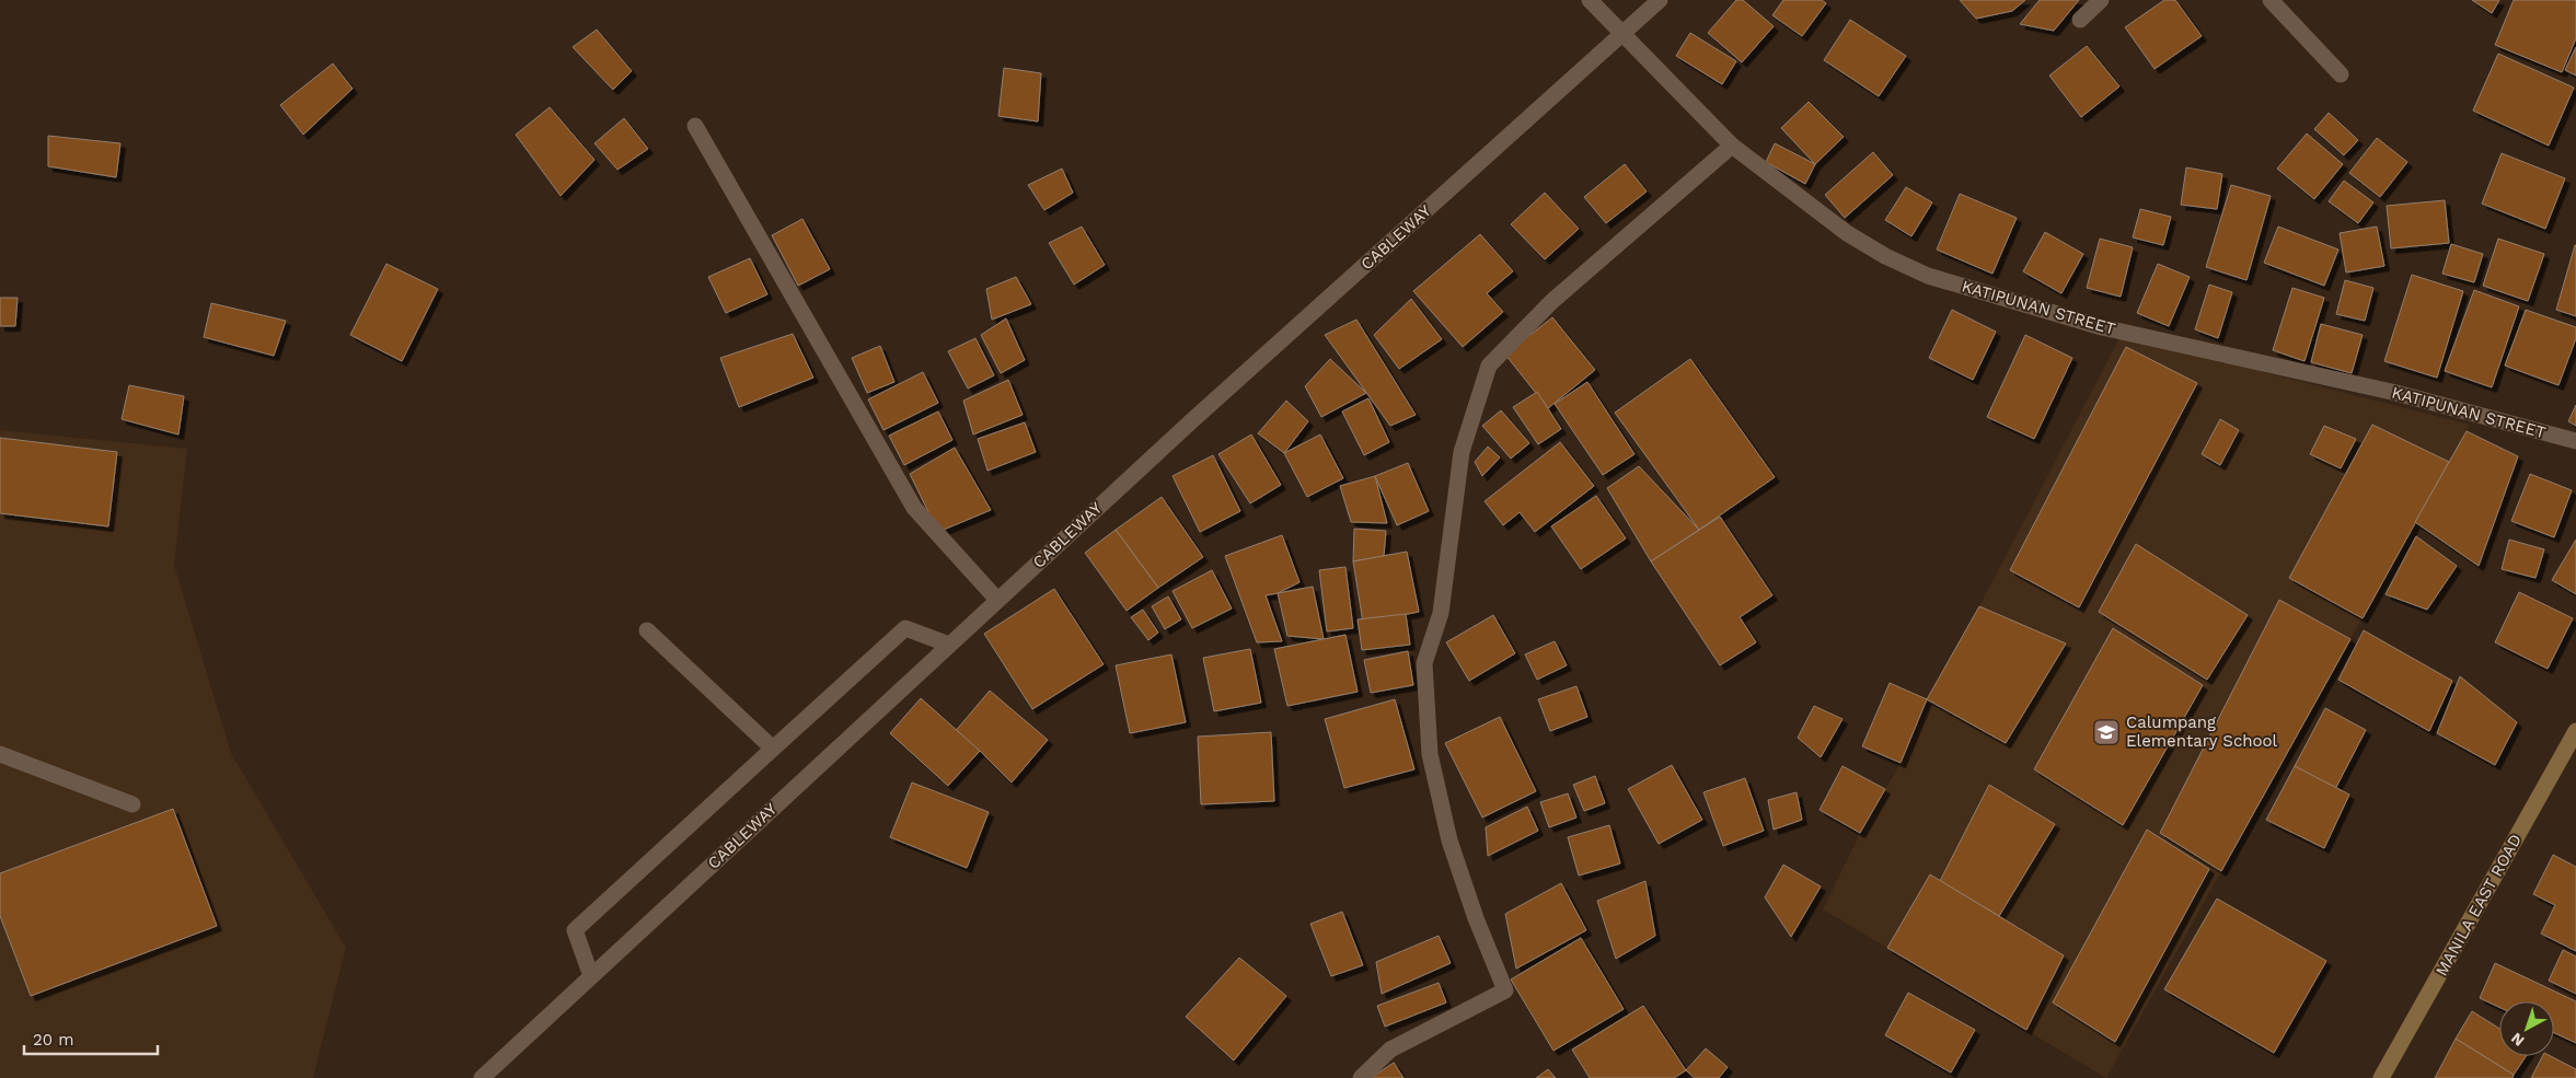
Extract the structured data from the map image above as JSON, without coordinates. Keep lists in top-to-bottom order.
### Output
{
  "streets": {
    "main road": ["MANILA EAST ROAD"],
    "street": ["CABLEWAY", "KATIPUNAN STREET"]
  },
  "crossings": [
    ["CABLEWAY", "KATIPUNAN STREET"]
  ],
  "places": {
    "school or university": ["Calumpang Elementary School"]
  },
  "scale_bar": "20 m",
  "north": "bottom left"
}
